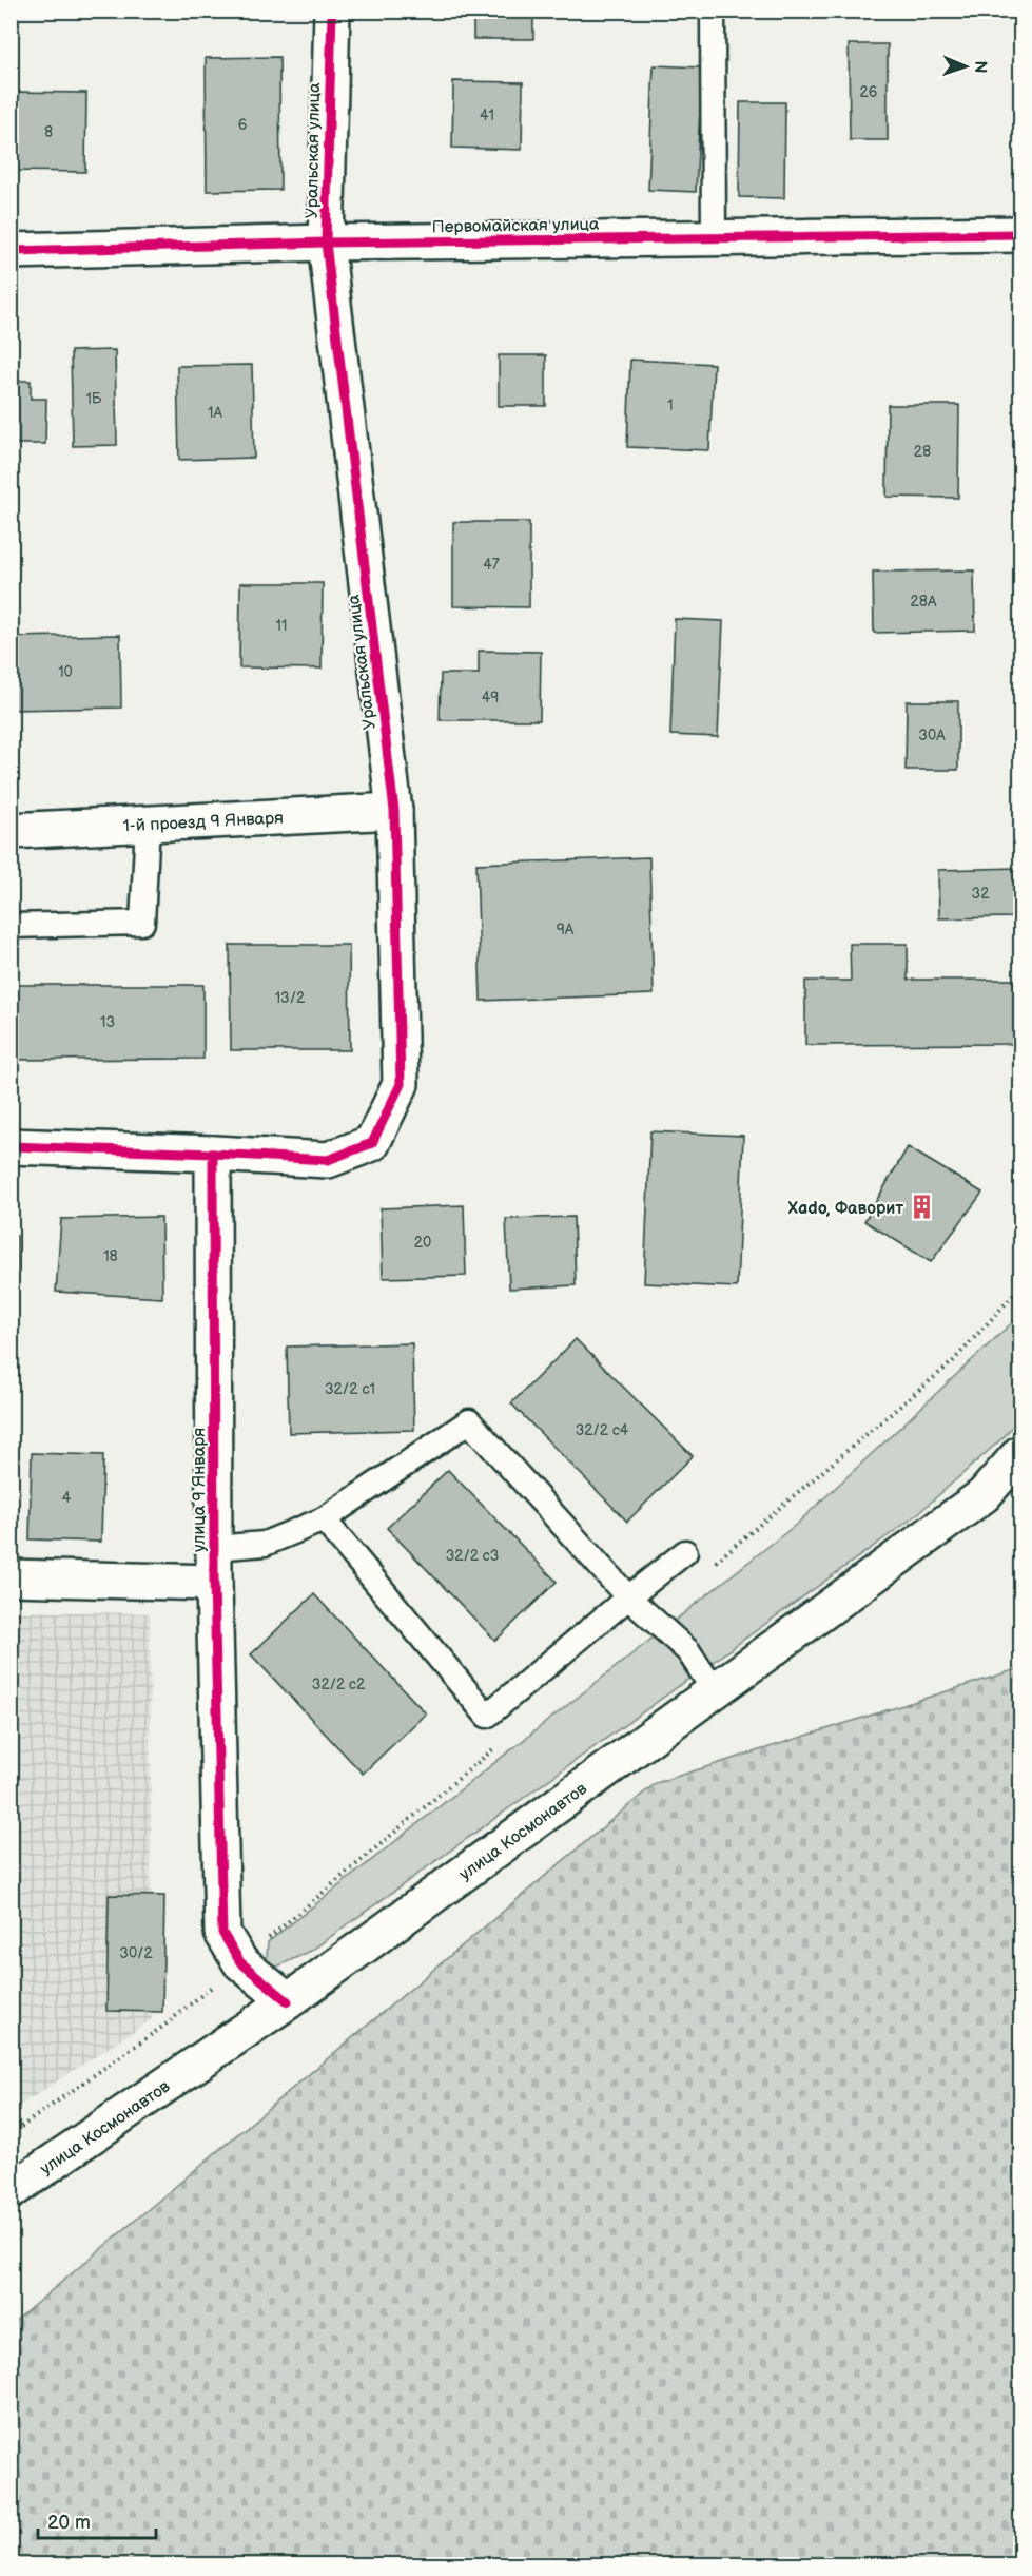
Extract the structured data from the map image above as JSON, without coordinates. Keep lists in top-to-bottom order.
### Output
{
  "streets": {
    "street": [
      "Уральская улица",
      "Первомайская улица",
      "1-й проезд 9 Января",
      "улица 9 Января",
      "улица Космонавтов"
    ]
  },
  "crossings": [
    ["Уральская улица", "Первомайская улица"],
    ["Уральская улица", "1-й проезд 9 Января"],
    ["Уральская улица", "улица 9 Января"],
    ["улица 9 Января", "улица Космонавтов"]
  ],
  "places": {
    "building": ["Xado, Фаворит"]
  },
  "house_numbers": [
    "26",
    "41",
    "6",
    "8",
    "1Б",
    "1",
    "1А",
    "28",
    "47",
    "28А",
    "11",
    "10",
    "49",
    "30А",
    "32",
    "9А",
    "13/2",
    "13",
    "20",
    "18",
    "32/2 c1",
    "32/2 с4",
    "4",
    "32/2 с3",
    "32/2 с2",
    "30/2"
  ],
  "scale_bar": "20 m",
  "north": "right"
}
